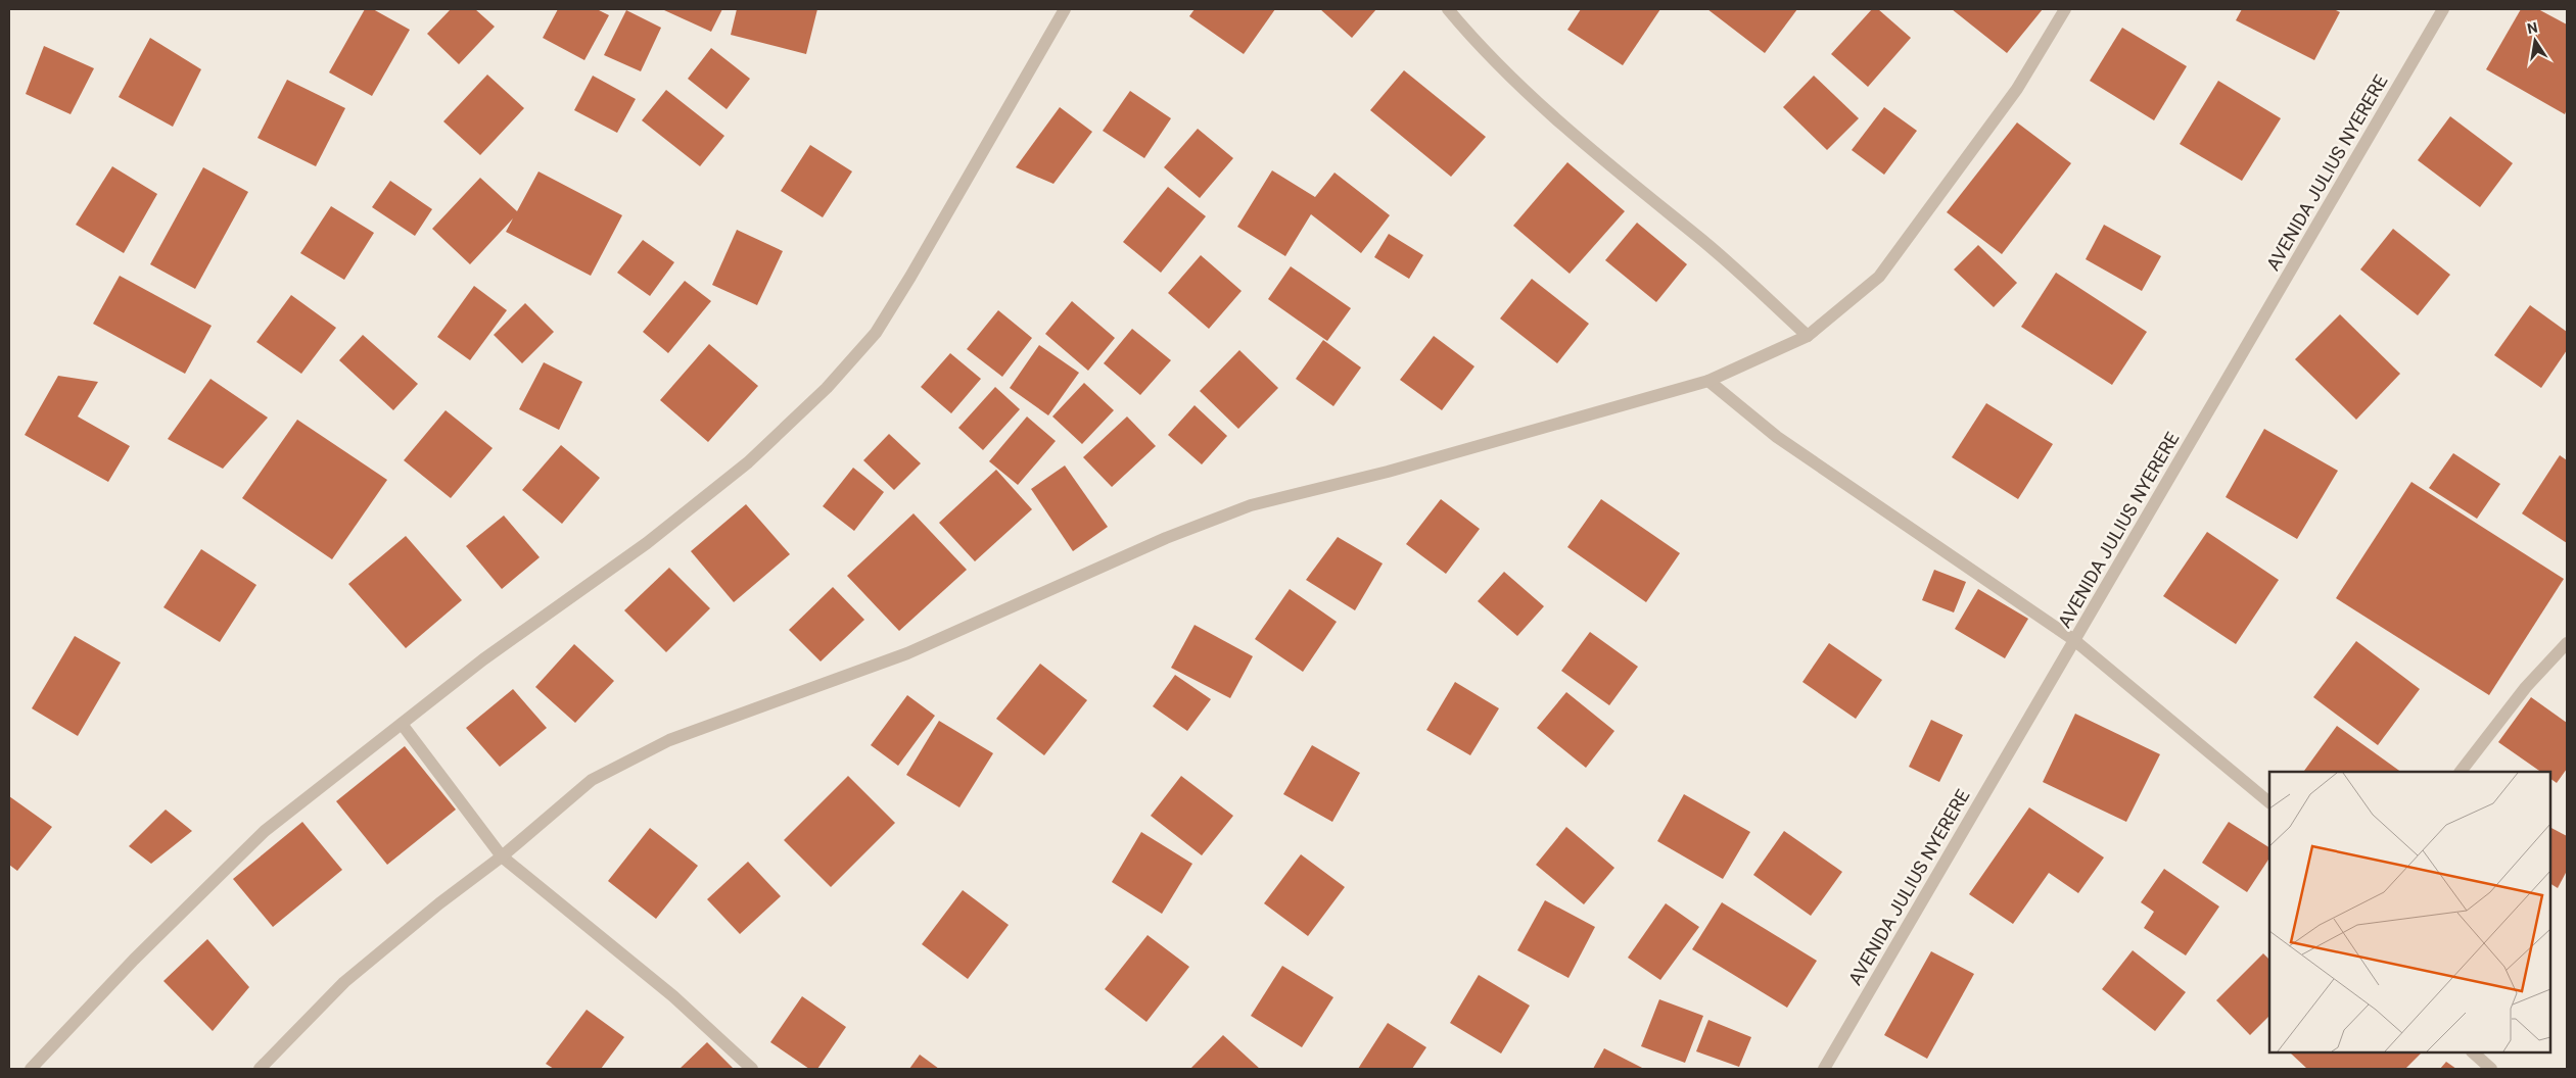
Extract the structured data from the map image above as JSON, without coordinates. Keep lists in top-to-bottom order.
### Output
{
  "streets": {
    "street": ["AVENIDA JULIUS NYERERE"]
  },
  "north": "top"
}
